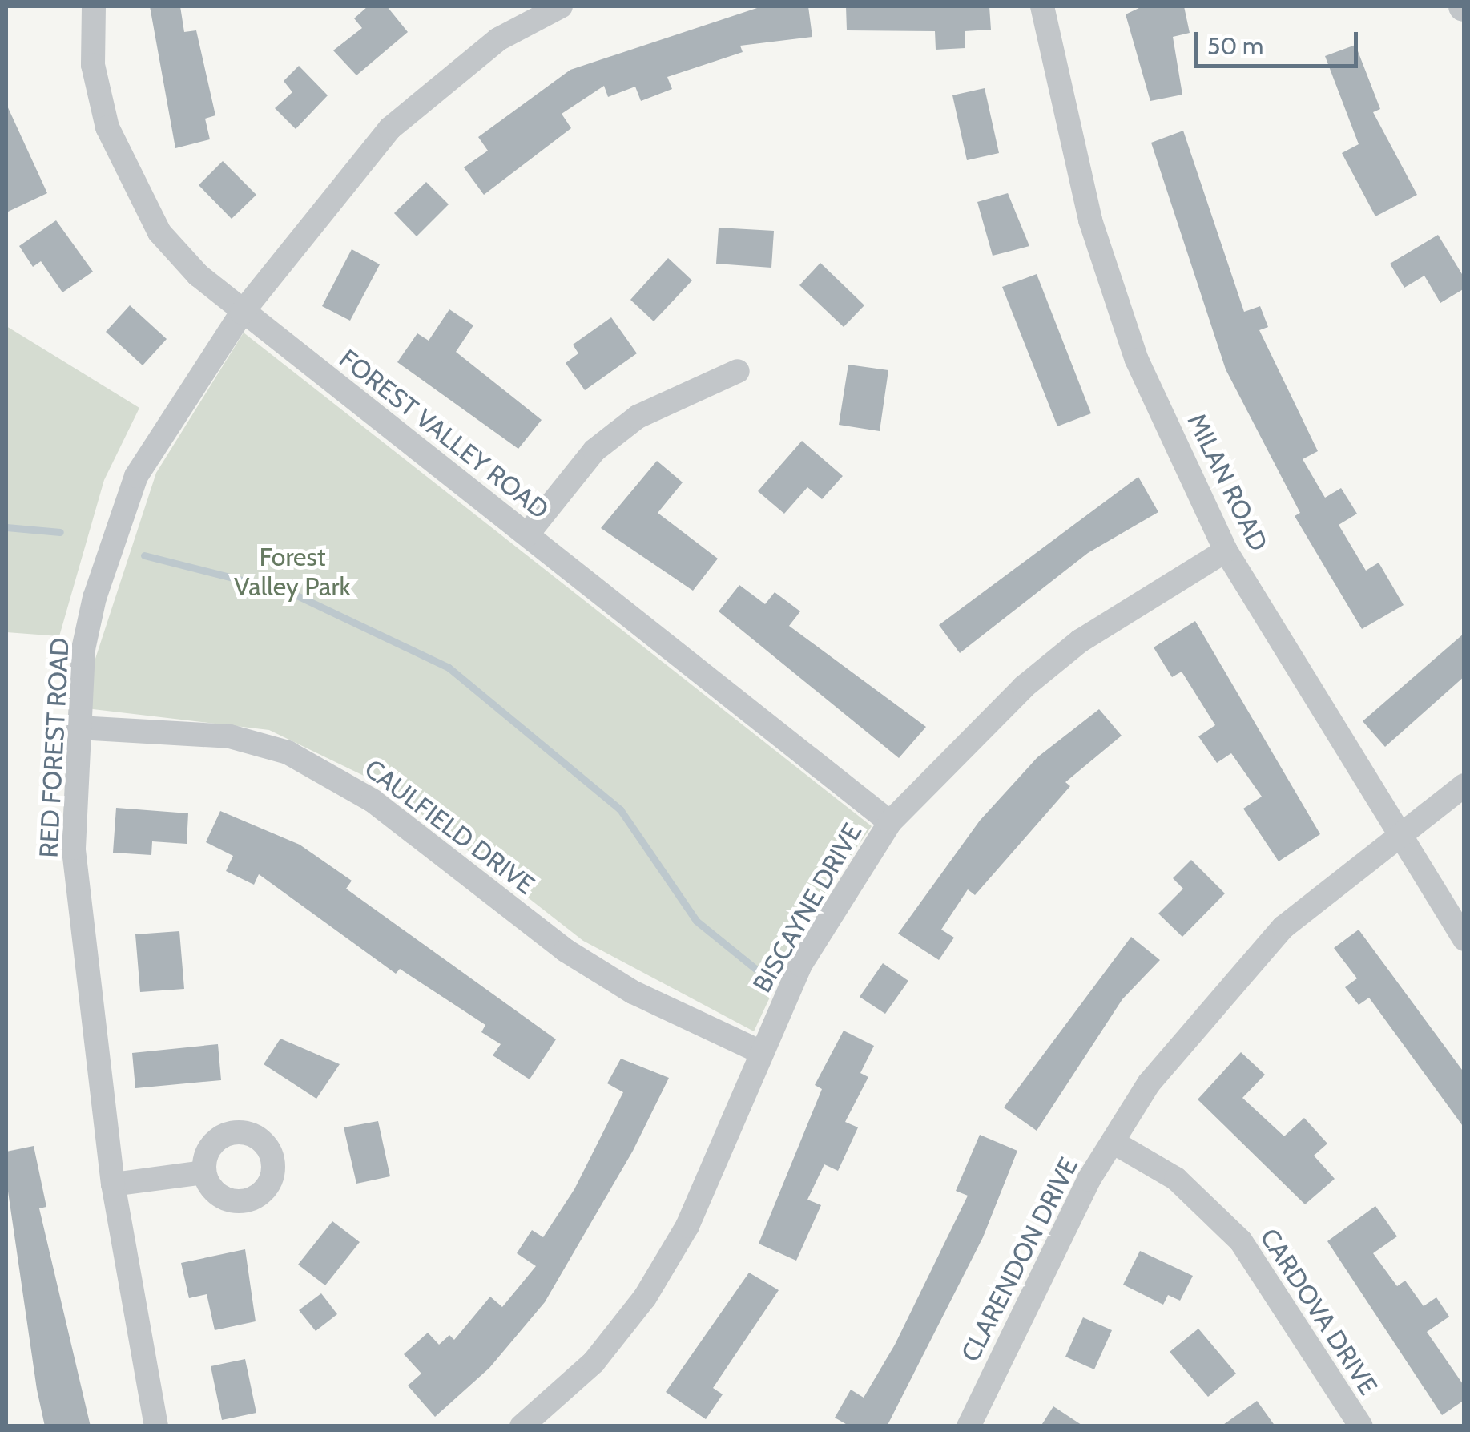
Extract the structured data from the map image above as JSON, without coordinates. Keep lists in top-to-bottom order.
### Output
{
  "streets": {
    "street": [
      "FOREST VALLEY ROAD",
      "MILAN ROAD",
      "RED FOREST ROAD",
      "CAULFIELD DRIVE",
      "BISCAYNE DRIVE",
      "CLARENDON DRIVE",
      "CARDOVA DRIVE"
    ]
  },
  "crossings": [
    ["FOREST VALLEY ROAD", "RED FOREST ROAD"],
    ["FOREST VALLEY ROAD", "BISCAYNE DRIVE"],
    ["MILAN ROAD", "BISCAYNE DRIVE"],
    ["MILAN ROAD", "CLARENDON DRIVE"],
    ["RED FOREST ROAD", "CAULFIELD DRIVE"],
    ["CAULFIELD DRIVE", "BISCAYNE DRIVE"],
    ["CLARENDON DRIVE", "CARDOVA DRIVE"]
  ],
  "parks": ["Forest Valley Park"],
  "scale_bar": "50 m"
}
